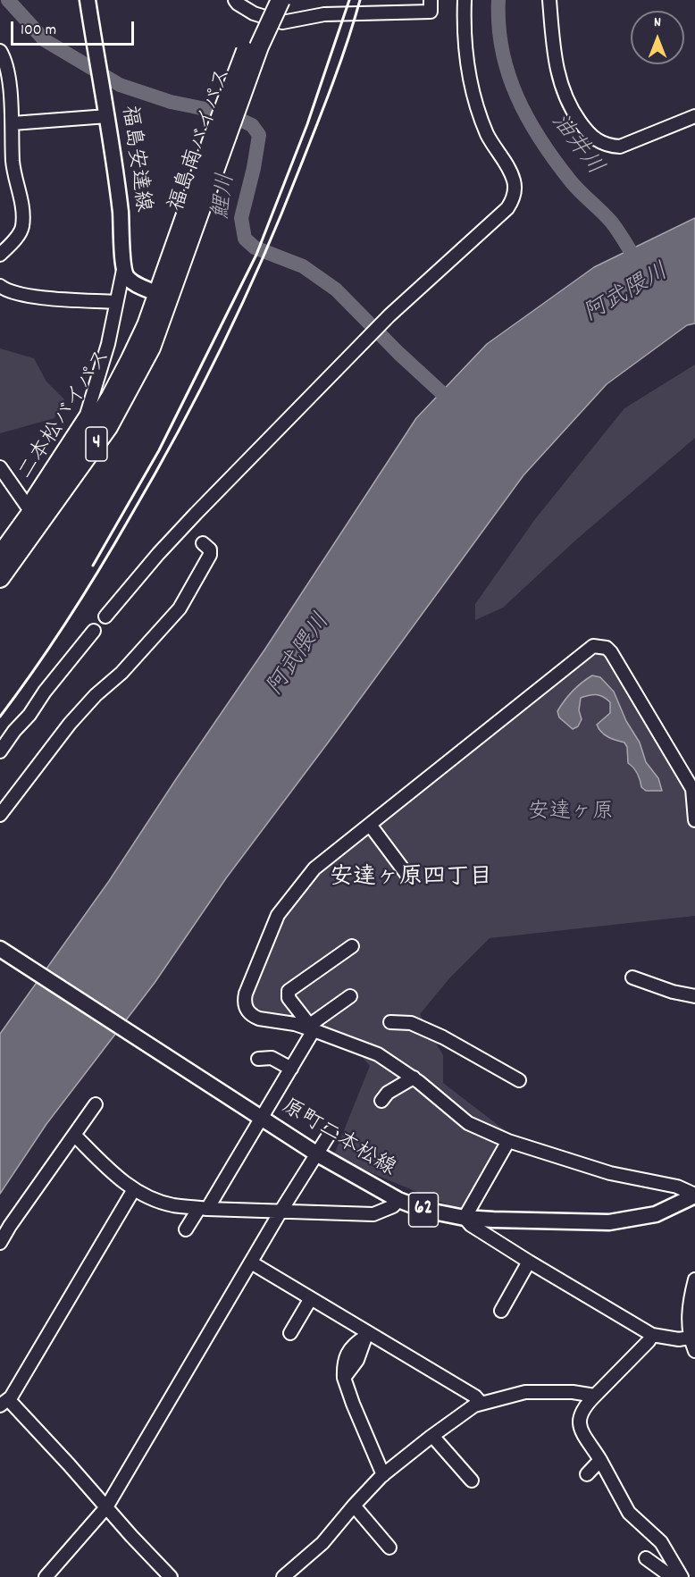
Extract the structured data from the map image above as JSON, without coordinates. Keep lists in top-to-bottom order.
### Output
{
  "streets": {
    "highway": ["福島南バイパス", "二本松バイパス", "4"],
    "main road": ["福島安達線", "原町二本松線", "62"]
  },
  "crossings": [
    ["福島南バイパス", "二本松バイパス"]
  ],
  "districts": ["安達ヶ原四丁目"],
  "water": ["油井川", "鯉川", "阿武隈川"],
  "parks": ["安達ヶ原"],
  "scale_bar": "100 m",
  "north": "top"
}
